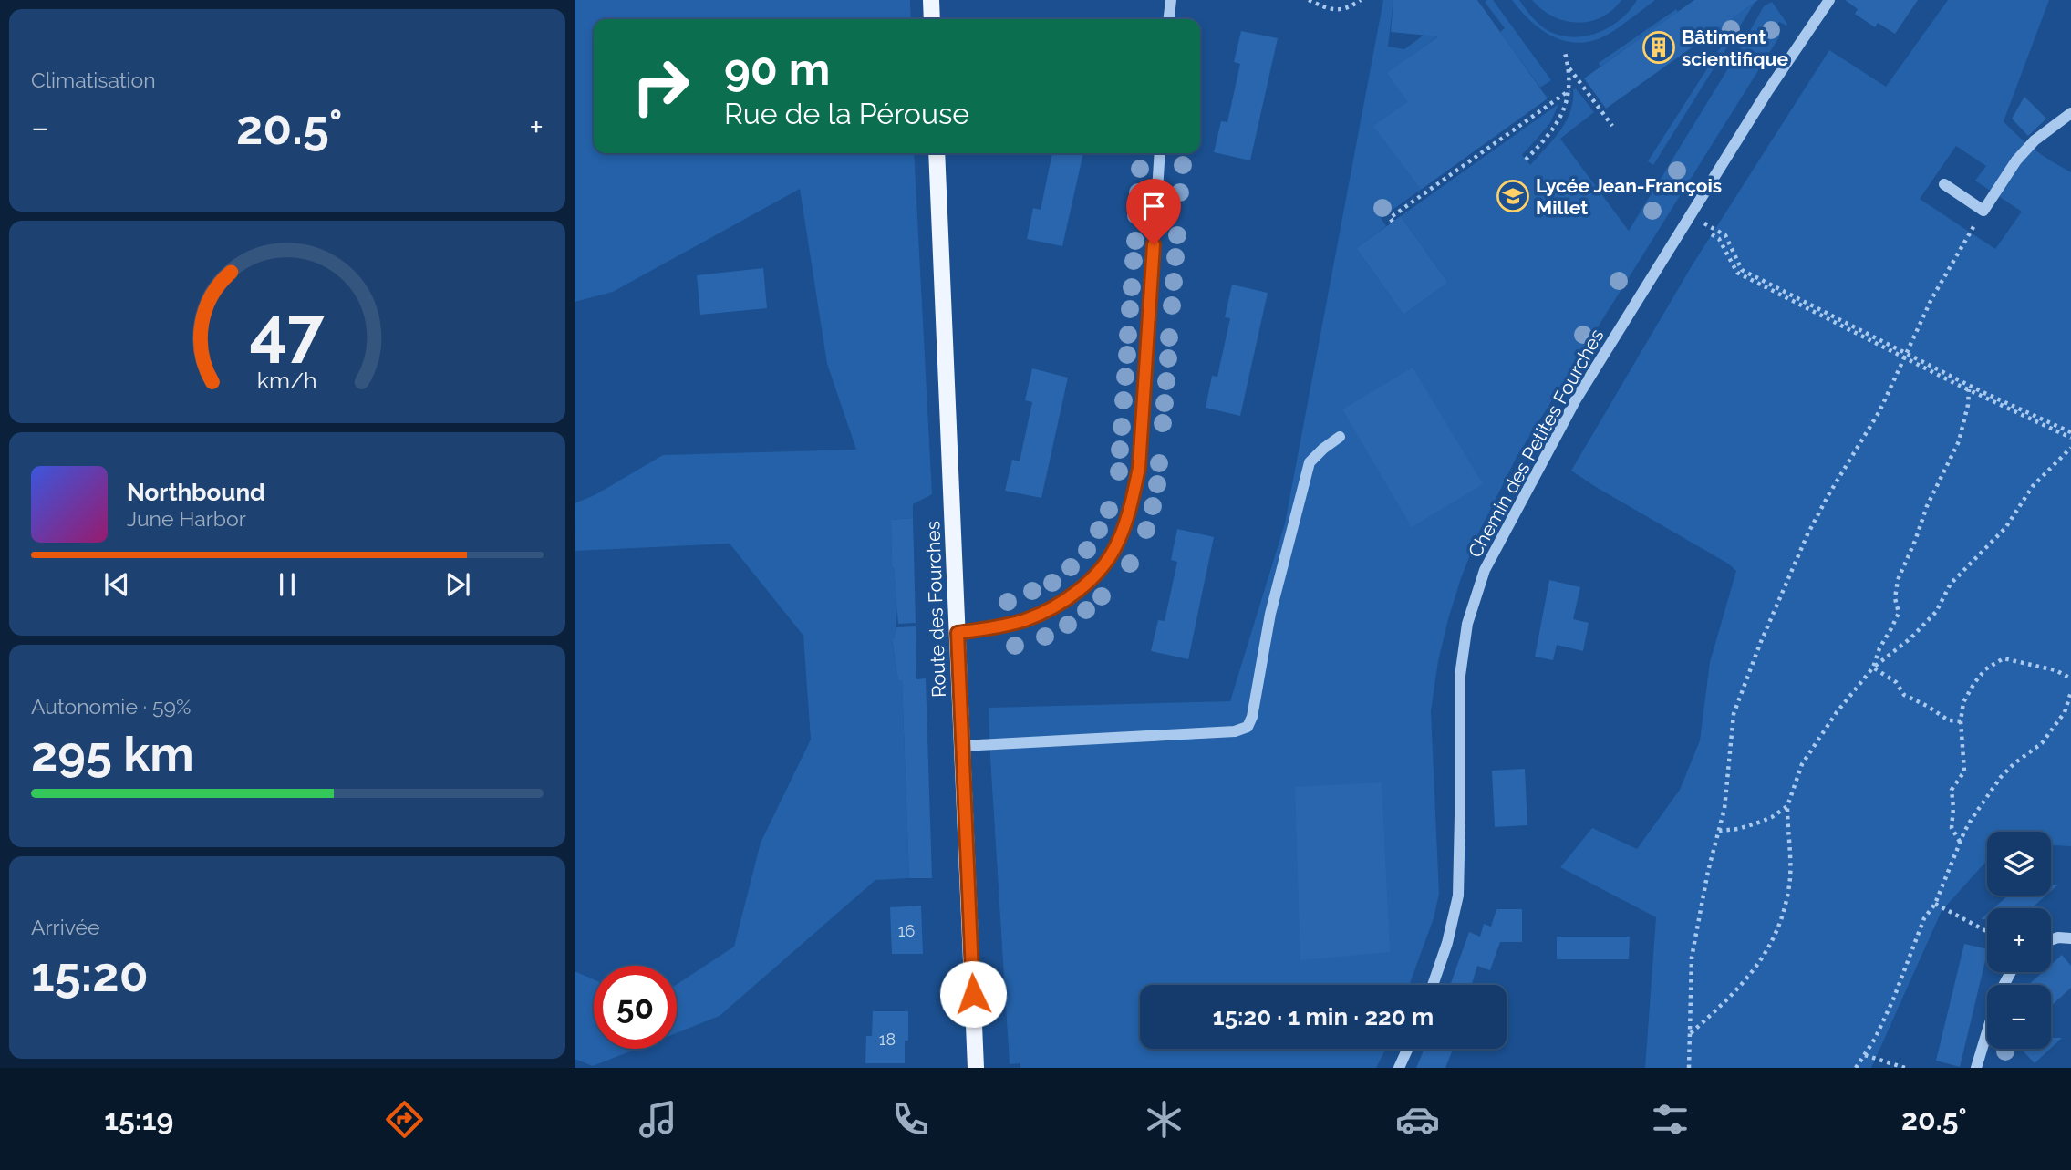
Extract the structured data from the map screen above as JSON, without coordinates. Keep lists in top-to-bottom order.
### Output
{
  "streets": {
    "main road": ["Route des Fourches"],
    "street": ["Chemin des Petites Fourches"]
  },
  "places": {
    "building": ["Bâtiment scientifique"],
    "school or university": ["Lycée Jean-François Millet"]
  },
  "house_numbers": ["16", "18"],
  "page": {
    "tile": [
      "Climatisation",
      ["Autonomie · 59%", "295 km"],
      ["Arrivée", "15:20"]
    ],
    "turn": ["90 m", "Rue de la Pérouse"],
    "heat": ["−", "20.5°", "+"],
    "song": ["Northbound", "June Harbor"],
    "map_buttons": ["+", "−"],
    "limit": "50",
    "trip": "15:20 · 1 min · 220 m",
    "tabs": ["15:19", "20.5°"],
    "gauge": ["47", "km/h"]
  }
}
